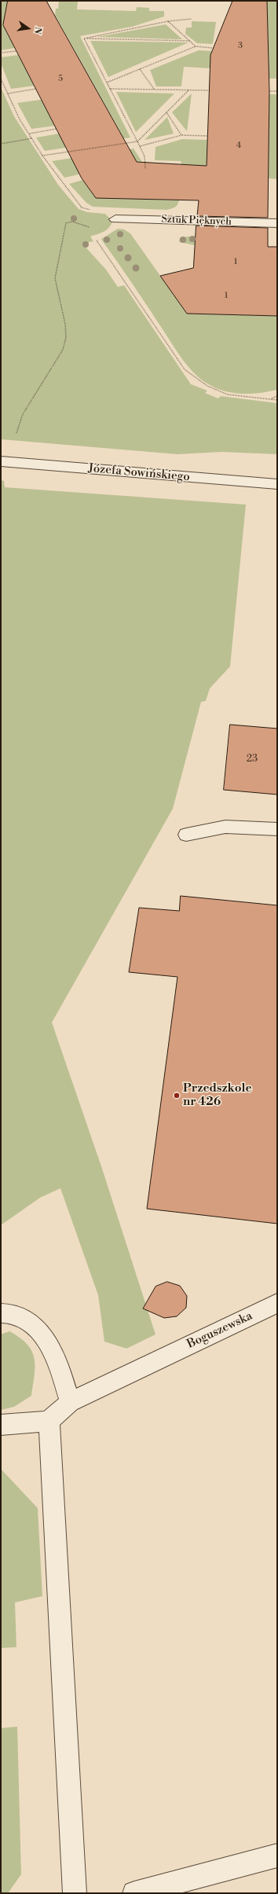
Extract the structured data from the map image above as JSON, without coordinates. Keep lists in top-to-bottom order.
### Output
{
  "streets": {
    "street": ["Sztuk Pięknych", "Józefa Sowińskiego", "Boguszewska"]
  },
  "places": ["Przedszkole nr 426"],
  "house_numbers": [
    "3",
    "5",
    "4",
    "1",
    "1",
    "23"
  ],
  "north": "right"
}
